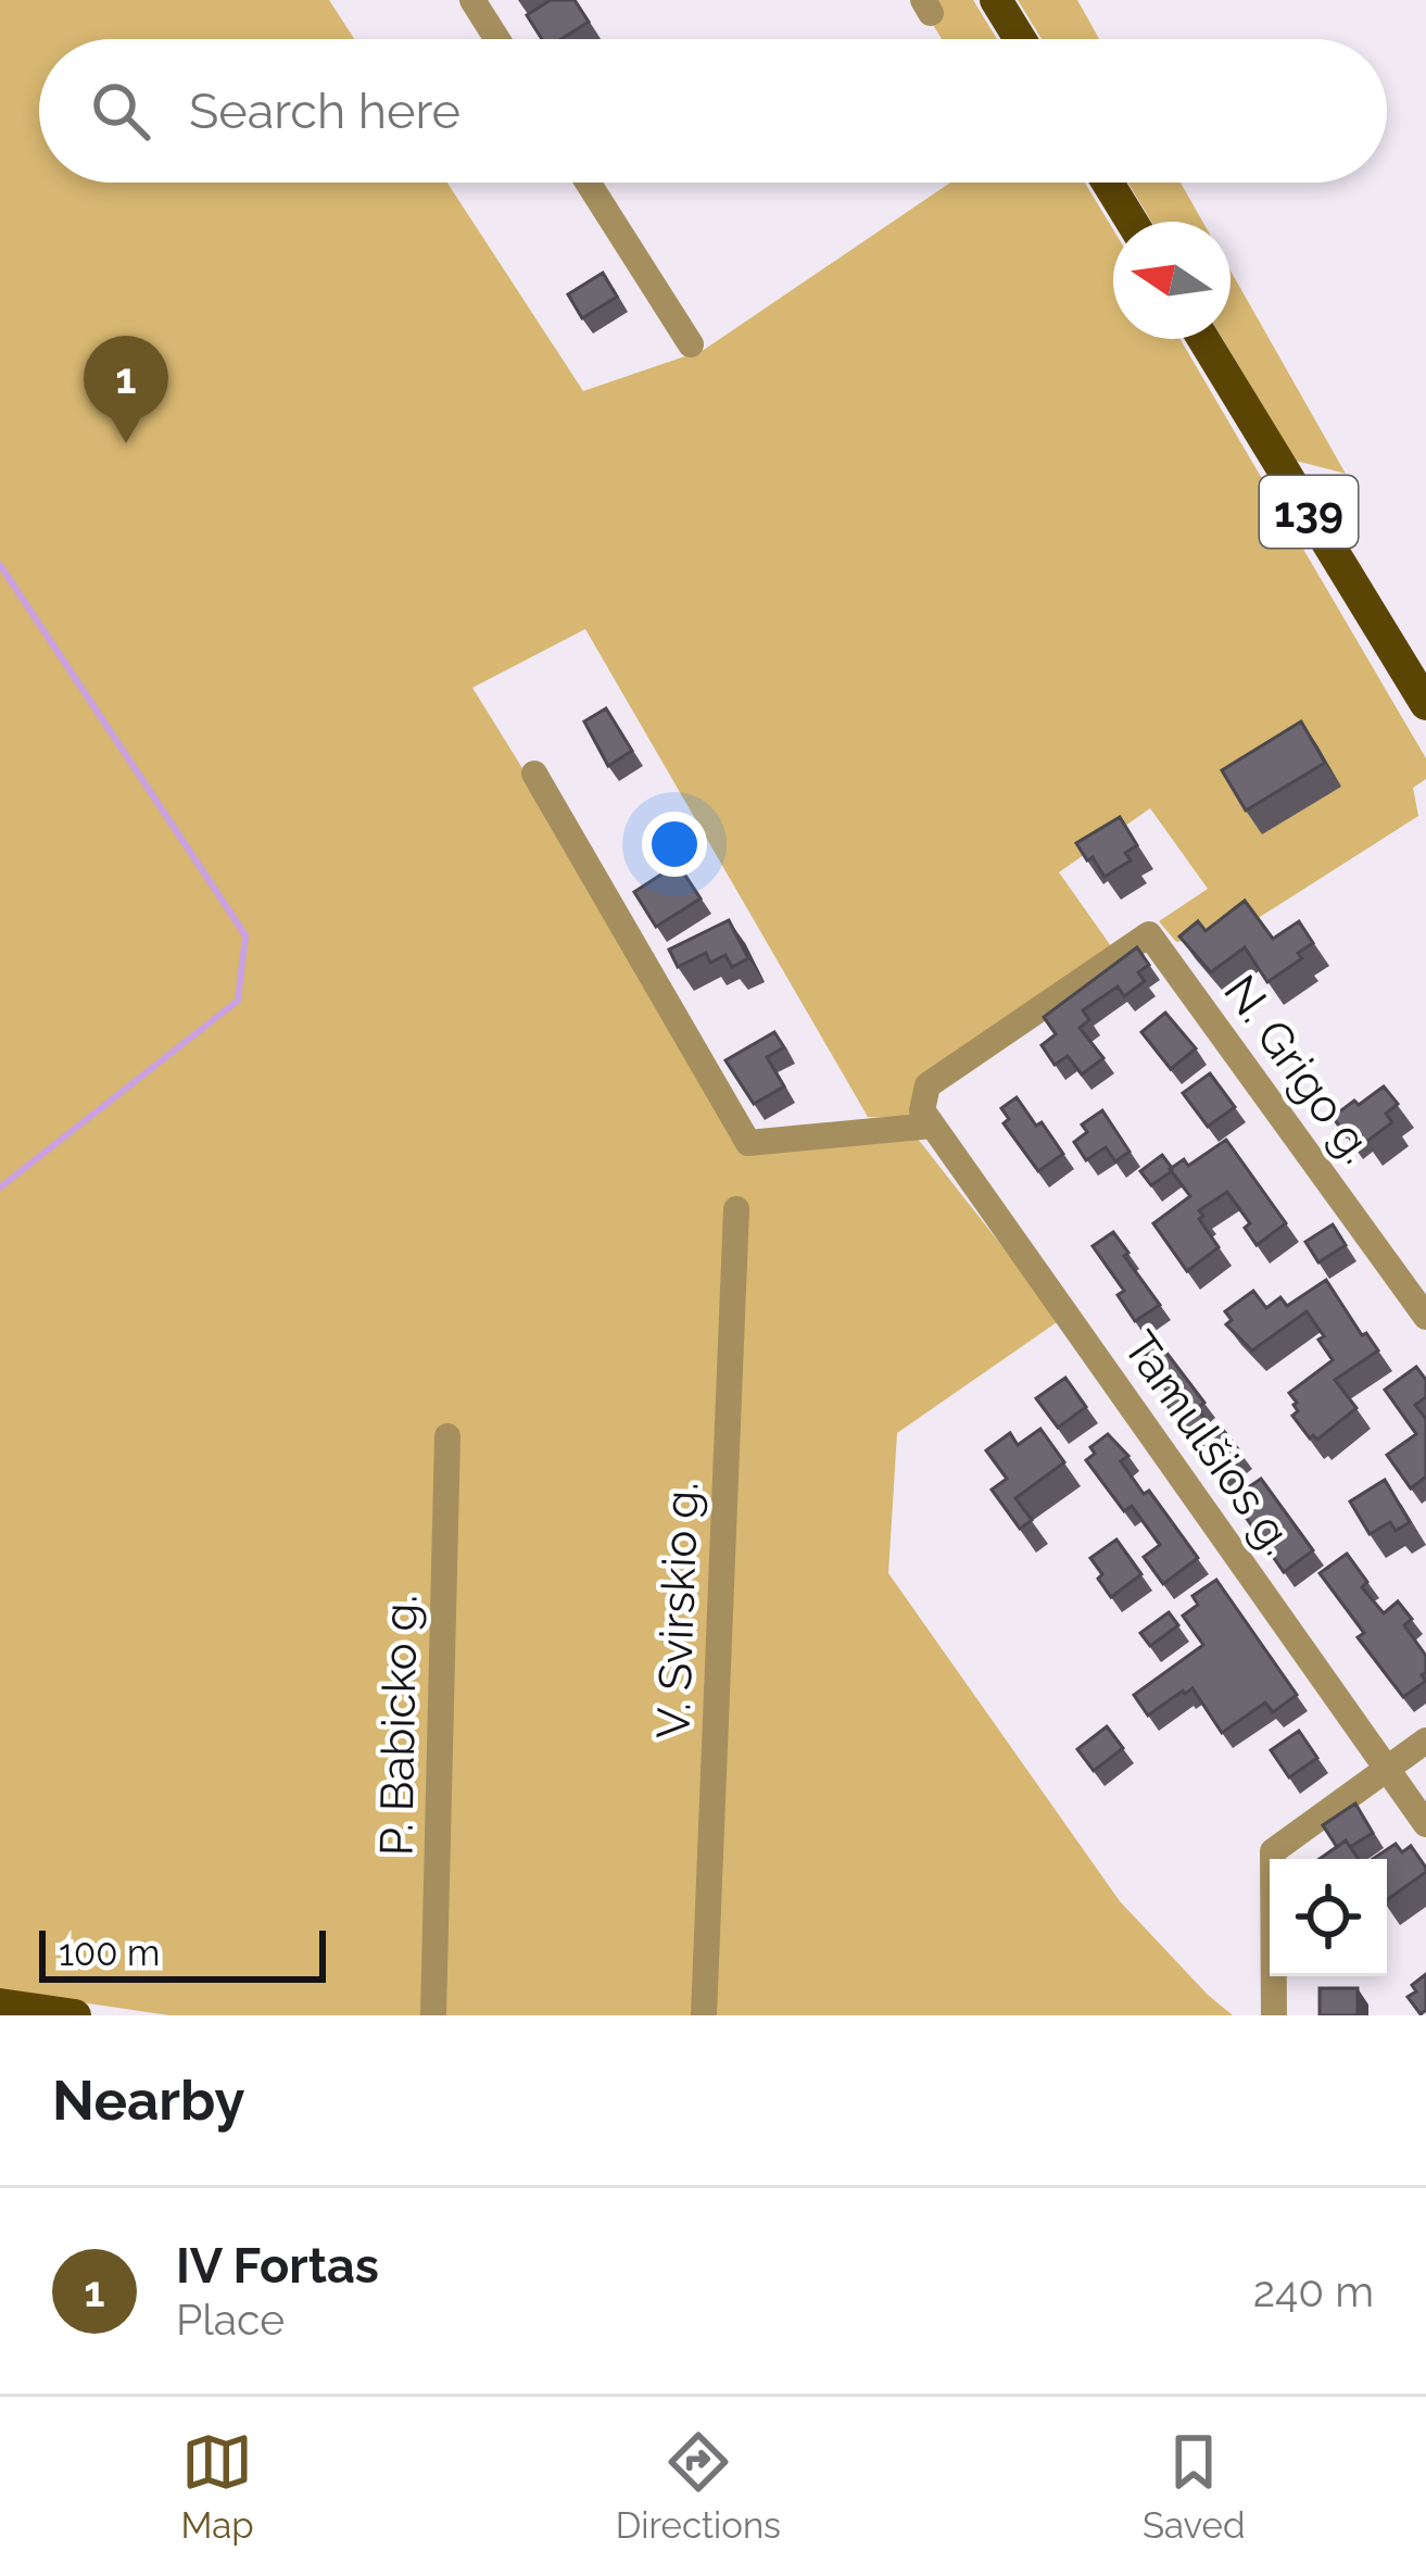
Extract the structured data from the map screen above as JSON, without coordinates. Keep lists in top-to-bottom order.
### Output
{
  "streets": {
    "main road": ["139"],
    "street": [
      "N. Grigo g.",
      "Tamulšios g.",
      "V. Svirskio g.",
      "P. Babicko g."
    ]
  },
  "crossings": [
    ["N. Grigo g.", "Tamulšios g."]
  ],
  "scale_bar": "100 m",
  "north": "left",
  "page": {
    "search": "Search here",
    "pins": "1",
    "scale": "100 m",
    "heading": "Nearby",
    "list": [
      {
        "mark": "1",
        "name": "IV Fortas",
        "note": "Place",
        "value": "240 m"
      }
    ],
    "nav": ["Map", "Directions", "Saved"]
  }
}
